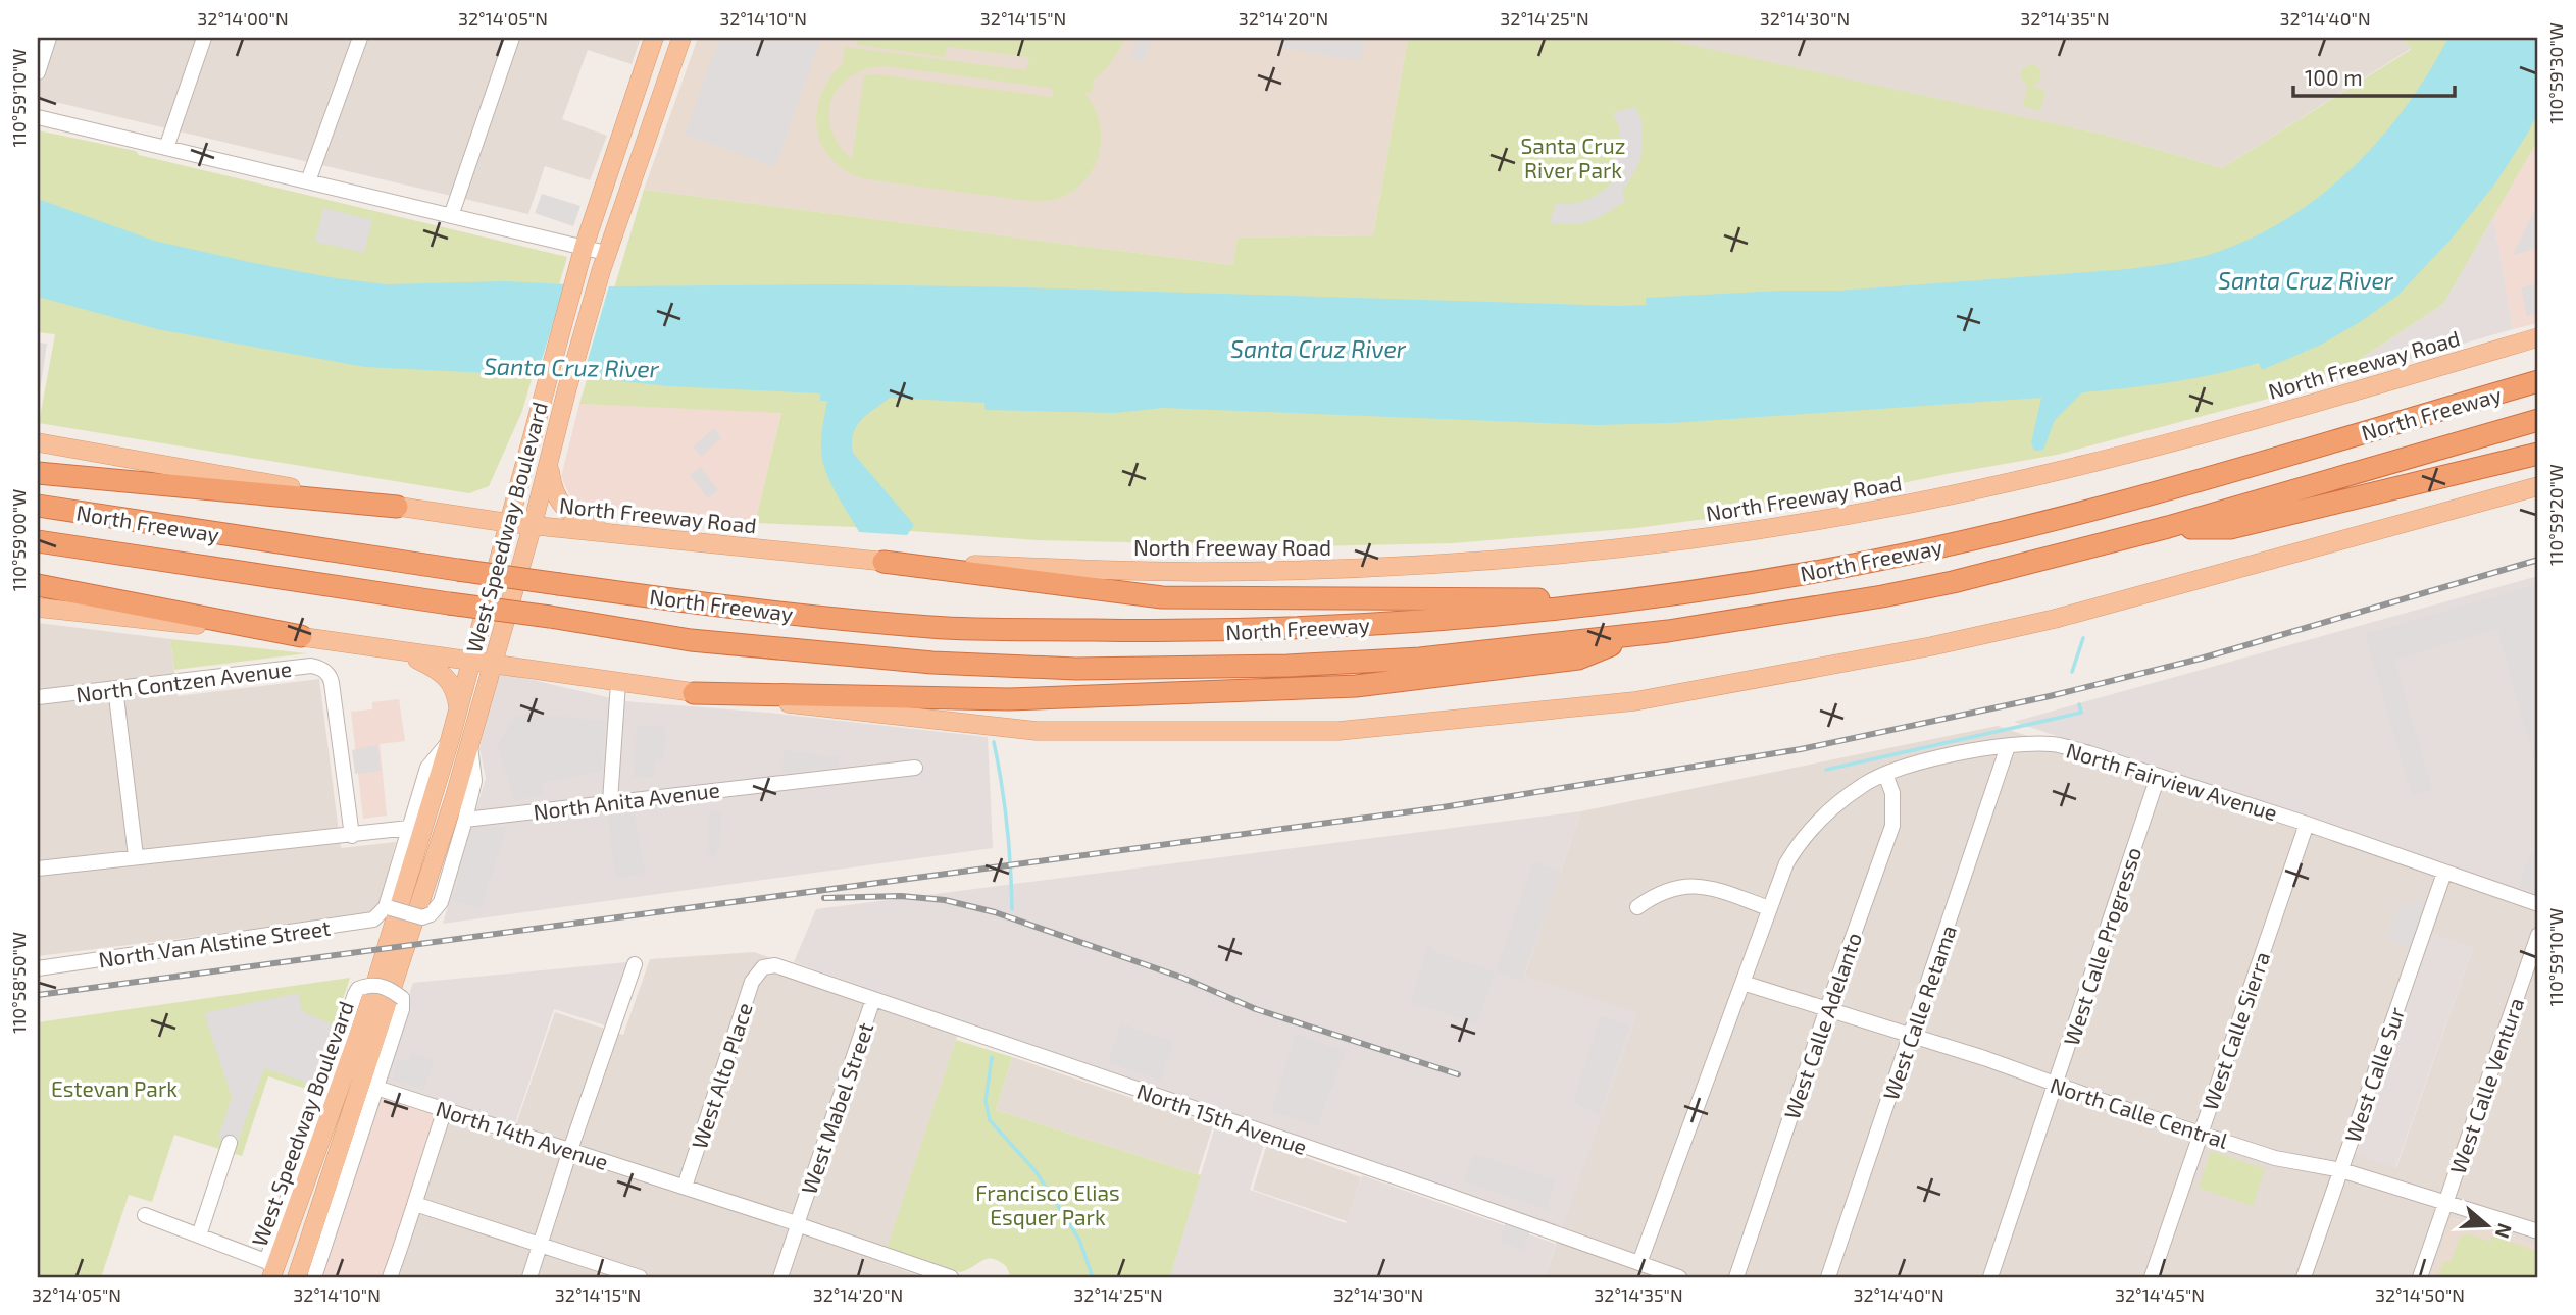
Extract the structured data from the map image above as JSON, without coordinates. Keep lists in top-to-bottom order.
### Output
{
  "streets": {
    "highway": ["North Freeway"],
    "main road": ["North Freeway Road", "West Speedway Boulevard"],
    "street": [
      "North Contzen Avenue",
      "North Fairview Avenue",
      "North Anita Avenue",
      "North Van Alstine Street",
      "West Calle Progresso",
      "West Calle Retama",
      "West Calle Adelanto",
      "West Calle Sierra",
      "West Calle Sur",
      "West Alto Place",
      "West Calle Ventura",
      "West Mabel Street",
      "North Calle Central",
      "North 15th Avenue",
      "North 14th Avenue"
    ]
  },
  "crossings": [
    ["North Freeway Road", "West Speedway Boulevard"],
    ["West Speedway Boulevard", "North 14th Avenue"],
    ["North Fairview Avenue", "West Calle Progresso"],
    ["North Fairview Avenue", "West Calle Retama"],
    ["North Fairview Avenue", "West Calle Adelanto"],
    ["North Fairview Avenue", "West Calle Sierra"],
    ["North Fairview Avenue", "West Calle Sur"],
    ["North Fairview Avenue", "North Calle Central"],
    ["North Fairview Avenue", "North 15th Avenue"],
    ["West Calle Progresso", "North Calle Central"],
    ["West Calle Retama", "North Calle Central"],
    ["West Calle Adelanto", "North Calle Central"],
    ["West Calle Sierra", "North Calle Central"],
    ["West Calle Sur", "North Calle Central"],
    ["West Alto Place", "North 15th Avenue"],
    ["West Alto Place", "North 14th Avenue"],
    ["West Calle Ventura", "North Calle Central"],
    ["West Mabel Street", "North 15th Avenue"],
    ["West Mabel Street", "North 14th Avenue"]
  ],
  "water": ["Santa Cruz River"],
  "parks": ["Santa Cruz River Park", "Estevan Park", "Francisco Elias Esquer Park"],
  "scale_bar": "100 m",
  "north": "right",
  "coordinates": [
    "32°14'00\"N",
    "32°14'05\"N",
    "32°14'10\"N",
    "32°14'15\"N",
    "32°14'20\"N",
    "32°14'25\"N",
    "32°14'30\"N",
    "32°14'35\"N",
    "32°14'40\"N",
    "110°59'30\"W",
    "110°59'10\"W",
    "110°59'20\"W",
    "110°59'00\"W",
    "110°58'50\"W",
    "32°14'45\"N",
    "32°14'50\"N"
  ]
}
